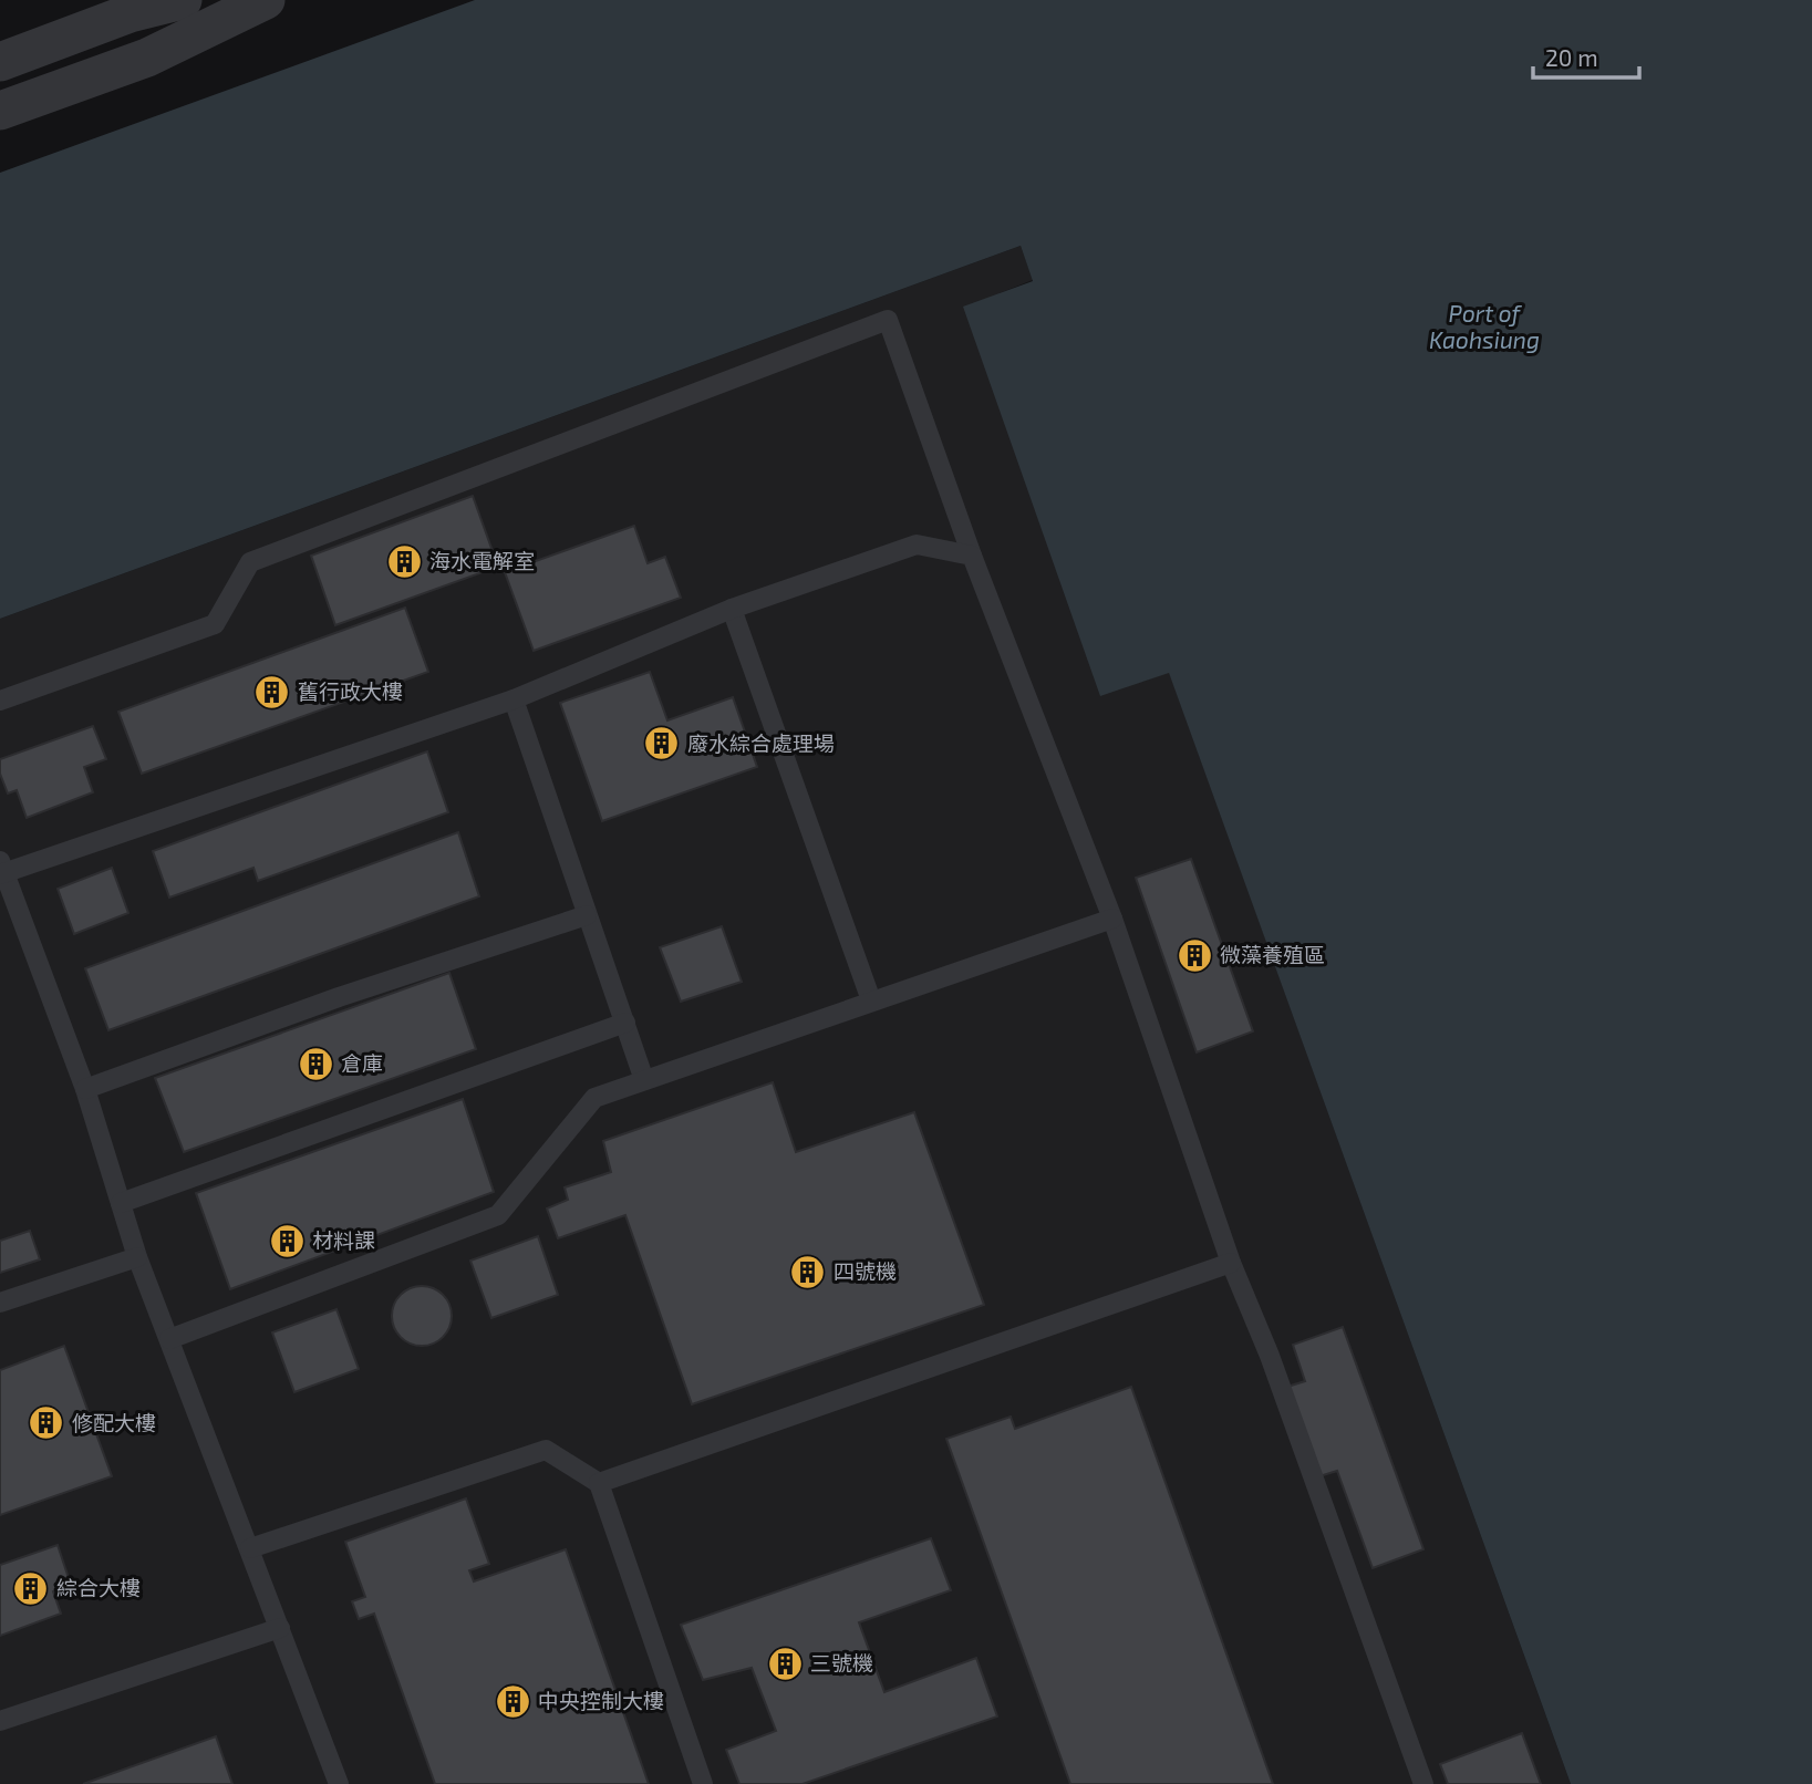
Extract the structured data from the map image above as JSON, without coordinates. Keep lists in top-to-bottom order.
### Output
{
  "water": ["Port of Kaohsiung"],
  "places": {
    "building": [
      "海水電解室",
      "舊行政大樓",
      "廢水綜合處理場",
      "微藻養殖區",
      "倉庫",
      "材料課",
      "四號機",
      "修配大樓",
      "綜合大樓",
      "三號機",
      "中央控制大樓"
    ]
  },
  "scale_bar": "20 m"
}
